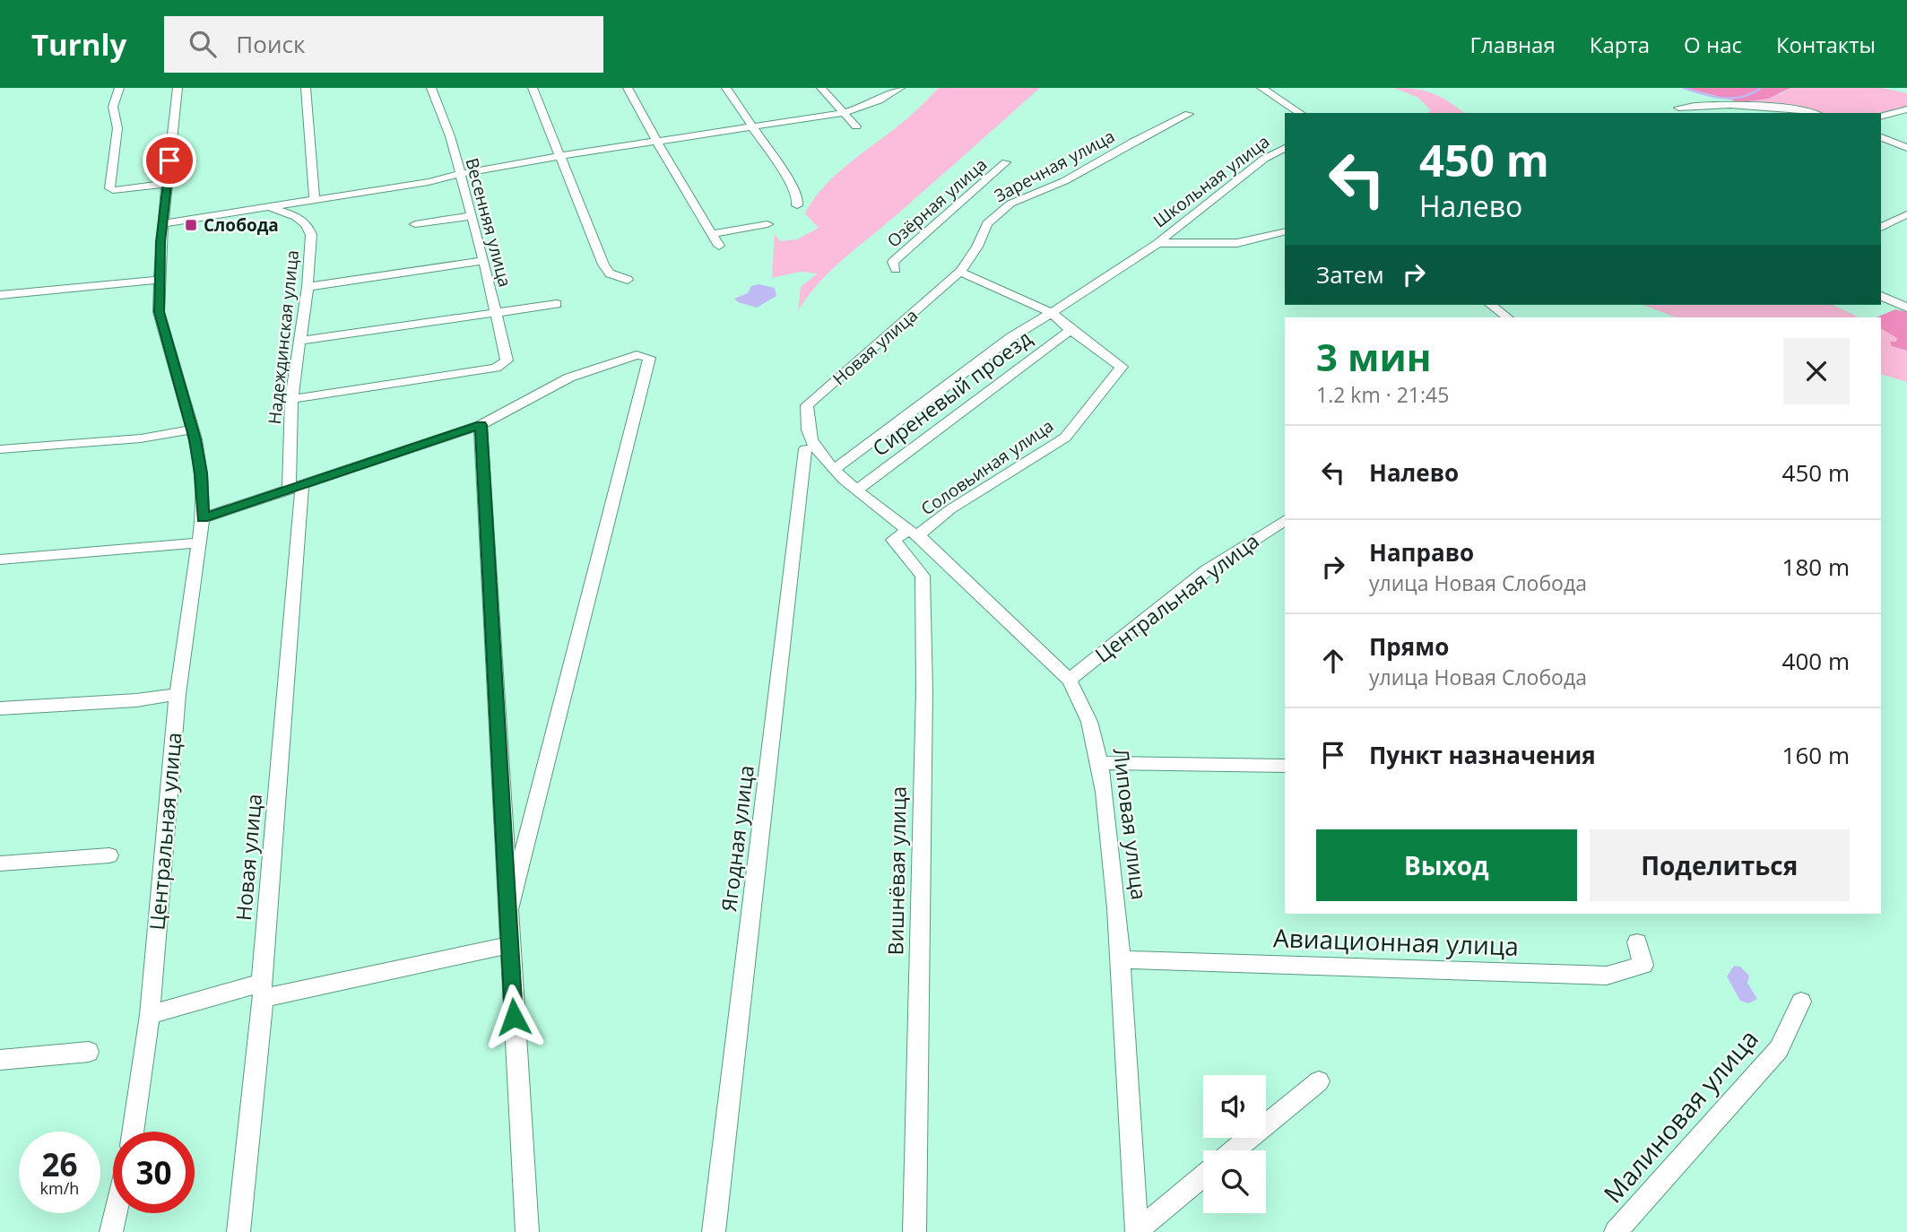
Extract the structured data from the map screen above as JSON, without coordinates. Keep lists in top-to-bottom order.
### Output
{
  "streets": {
    "street": [
      "Заречная улица",
      "Школьная улица",
      "Озёрная улица",
      "Весенняя улица",
      "Надеждинская улица",
      "Новая улица",
      "Сиреневый проезд",
      "Соловьиная улица",
      "Центральная улица",
      "Липовая улица",
      "Ягодная улица",
      "Вишнёвая улица",
      "Авиационная улица",
      "Малиновая улица"
    ]
  },
  "crossings": [
    ["Заречная улица", "Новая улица"],
    ["Заречная улица", "Соловьиная улица"],
    ["Школьная улица", "Соловьиная улица"],
    ["Школьная улица", "Липовая улица"],
    ["Весенняя улица", "Надеждинская улица"],
    ["Надеждинская улица", "Новая улица"],
    ["Новая улица", "Соловьиная улица"],
    ["Новая улица", "Липовая улица"],
    ["Сиреневый проезд", "Соловьиная улица"],
    ["Сиреневый проезд", "Липовая улица"],
    ["Соловьиная улица", "Липовая улица"],
    ["Соловьиная улица", "Вишнёвая улица"],
    ["Центральная улица", "Липовая улица"],
    ["Липовая улица", "Вишнёвая улица"],
    ["Липовая улица", "Авиационная улица"]
  ],
  "places": {
    "transit": ["Слобода"]
  },
  "page": {
    "header": "Turnly",
    "search": "Поиск",
    "nav": [
      "Главная",
      "Карта",
      "О нас",
      "Контакты"
    ],
    "turn": ["450 m", "Налево"],
    "then": "Затем",
    "heading": ["3 мин", "1.2 km · 21:45"],
    "list": [
      {
        "name": "Налево",
        "value": "450 m"
      },
      {
        "name": "Направо",
        "note": "улица Новая Слобода",
        "value": "180 m"
      },
      {
        "name": "Прямо",
        "note": "улица Новая Слобода",
        "value": "400 m"
      },
      {
        "name": "Пункт назначения",
        "value": "160 m"
      }
    ],
    "buttons": ["Выход", "Поделиться"],
    "speed": "26 km/h",
    "limit": "30"
  }
}
